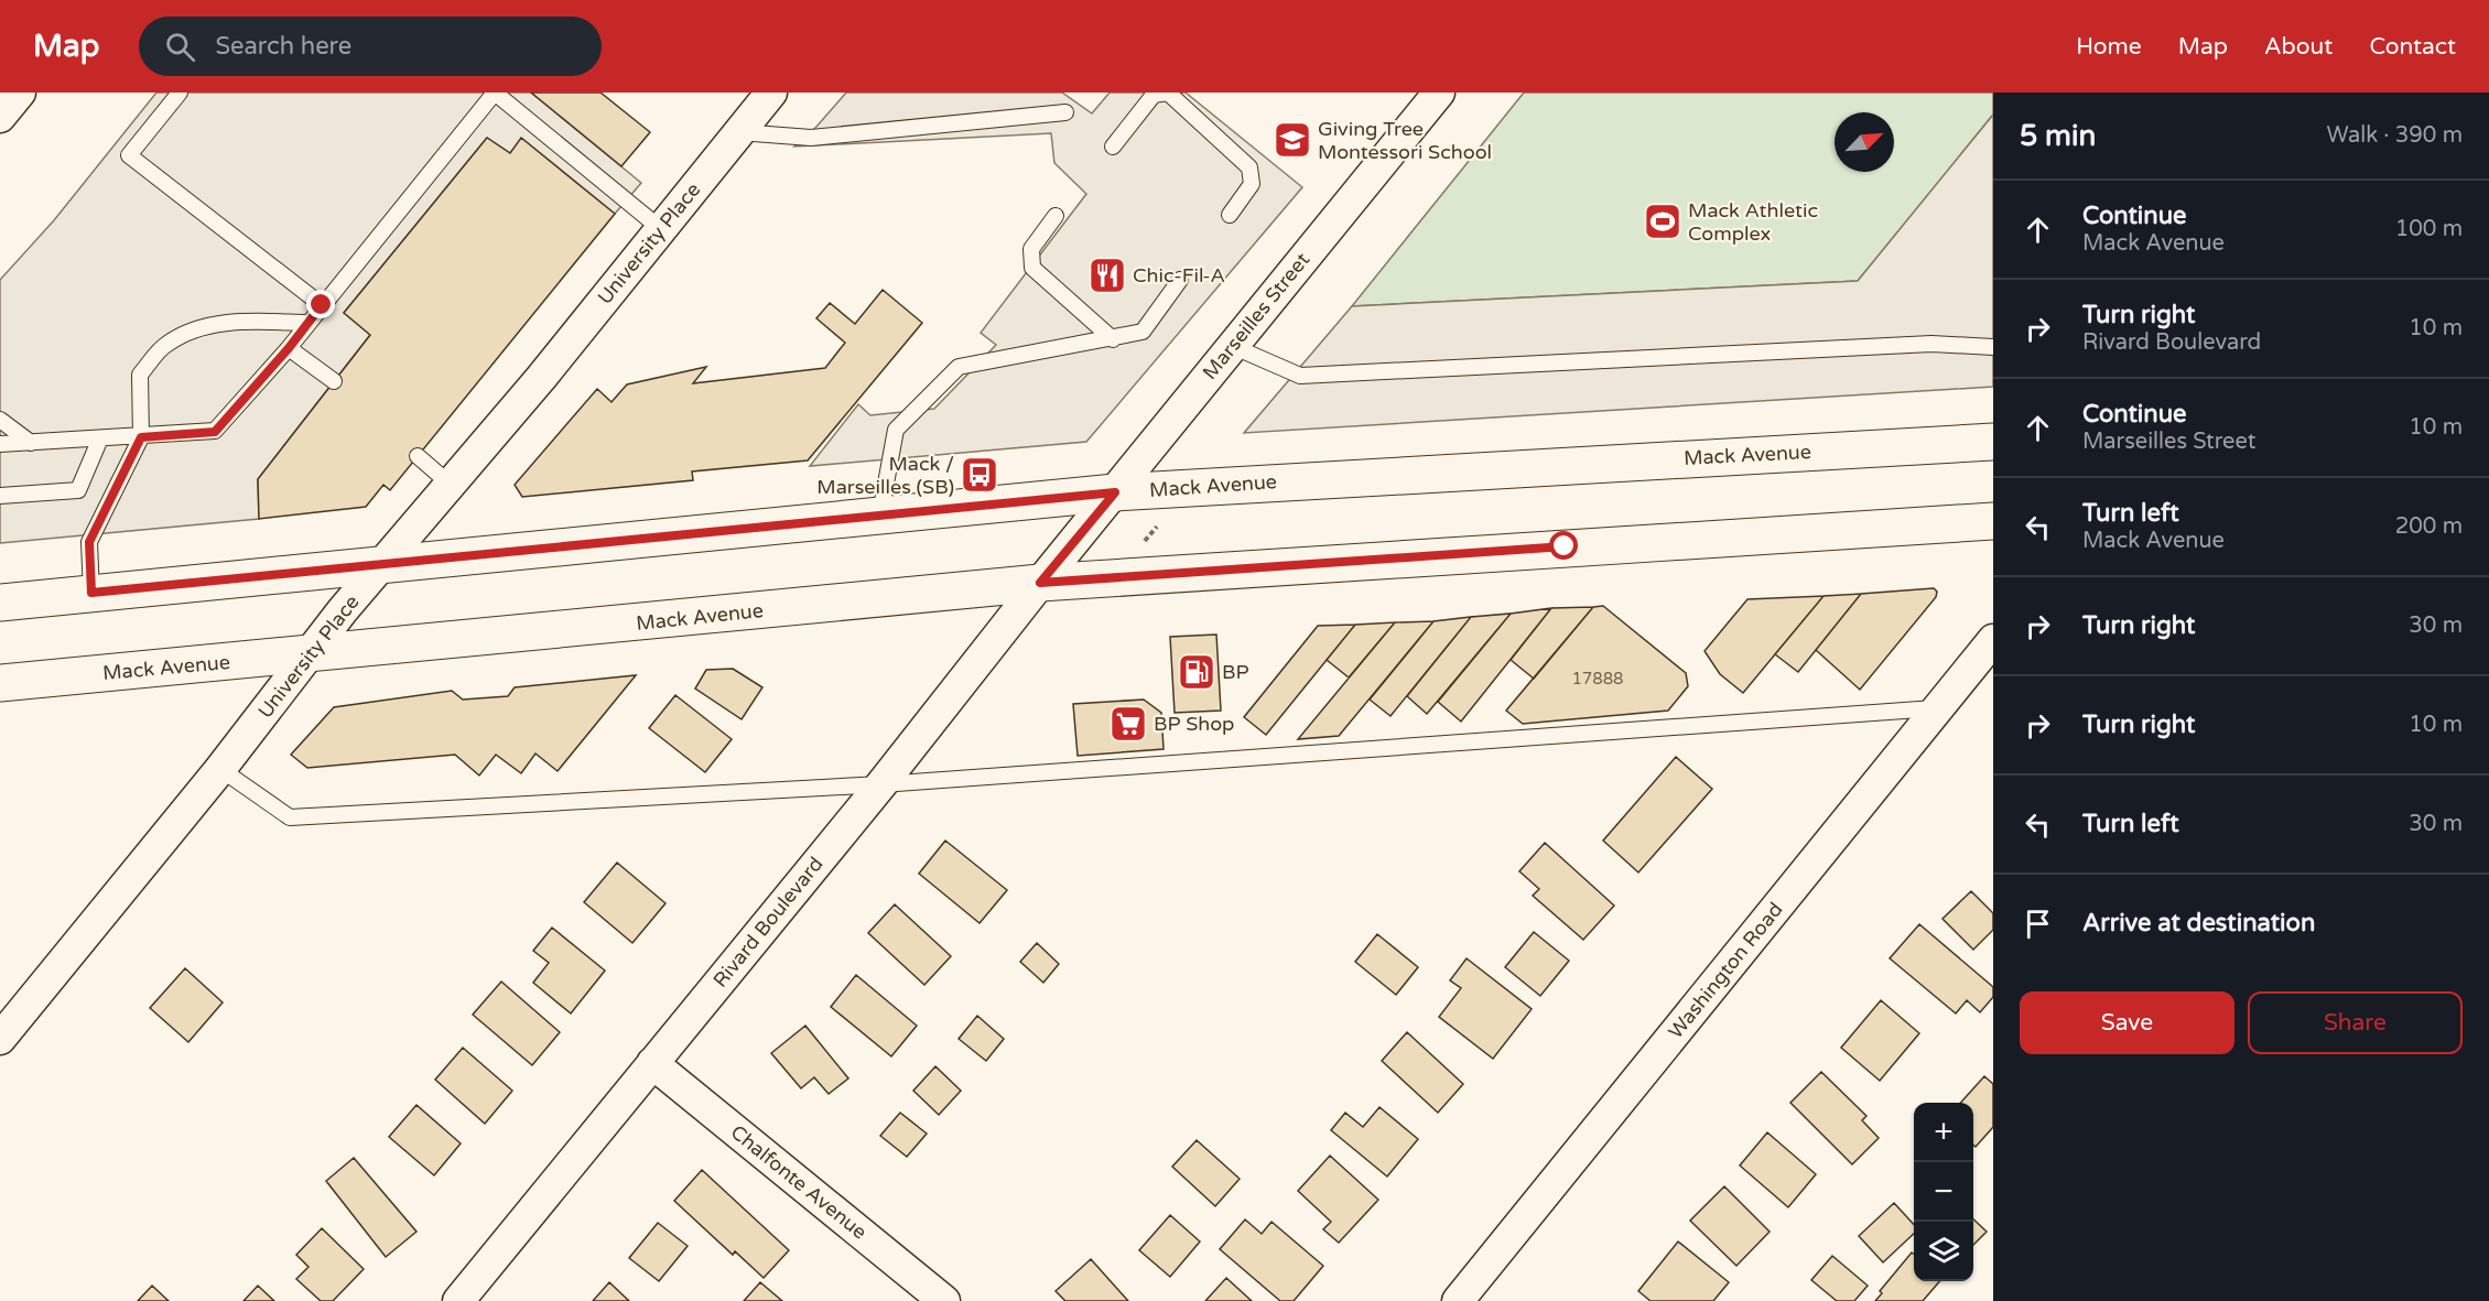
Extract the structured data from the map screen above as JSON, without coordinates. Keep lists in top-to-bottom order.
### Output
{
  "streets": {
    "main road": ["Mack Avenue"],
    "street": [
      "University Place",
      "Marseilles Street",
      "Rivard Boulevard",
      "Washington Road",
      "Chalfonte Avenue"
    ]
  },
  "crossings": [
    ["University Place", "Mack Avenue"],
    ["Marseilles Street", "Mack Avenue"],
    ["Marseilles Street", "Rivard Boulevard"],
    ["Mack Avenue", "Rivard Boulevard"],
    ["Rivard Boulevard", "Chalfonte Avenue"]
  ],
  "places": {
    "school or university": ["Giving Tree Montessori School"],
    "sports": ["Mack Athletic Complex"],
    "restaurant": ["Chic-Fil-A"],
    "bus stop": ["Mack / Marseilles (SB)"],
    "fuel station": ["BP"],
    "supermarket": ["BP Shop"]
  },
  "house_numbers": ["17888"],
  "north": "top right",
  "page": {
    "header": "Map",
    "search": "Search here",
    "nav": [
      "Home",
      "Map",
      "About",
      "Contact"
    ],
    "heading": ["5 min", "Walk · 390 m"],
    "list": [
      ["Continue", "Mack Avenue", "100 m"],
      ["Turn right", "Rivard Boulevard", "10 m"],
      ["Continue", "Marseilles Street", "10 m"],
      ["Turn left", "Mack Avenue", "200 m"],
      ["Turn right", "30 m"],
      ["Turn right", "10 m"],
      ["Turn left", "30 m"],
      "Arrive at destination"
    ],
    "buttons": ["Save", "Share"],
    "map_buttons": ["+", "−"]
  }
}
